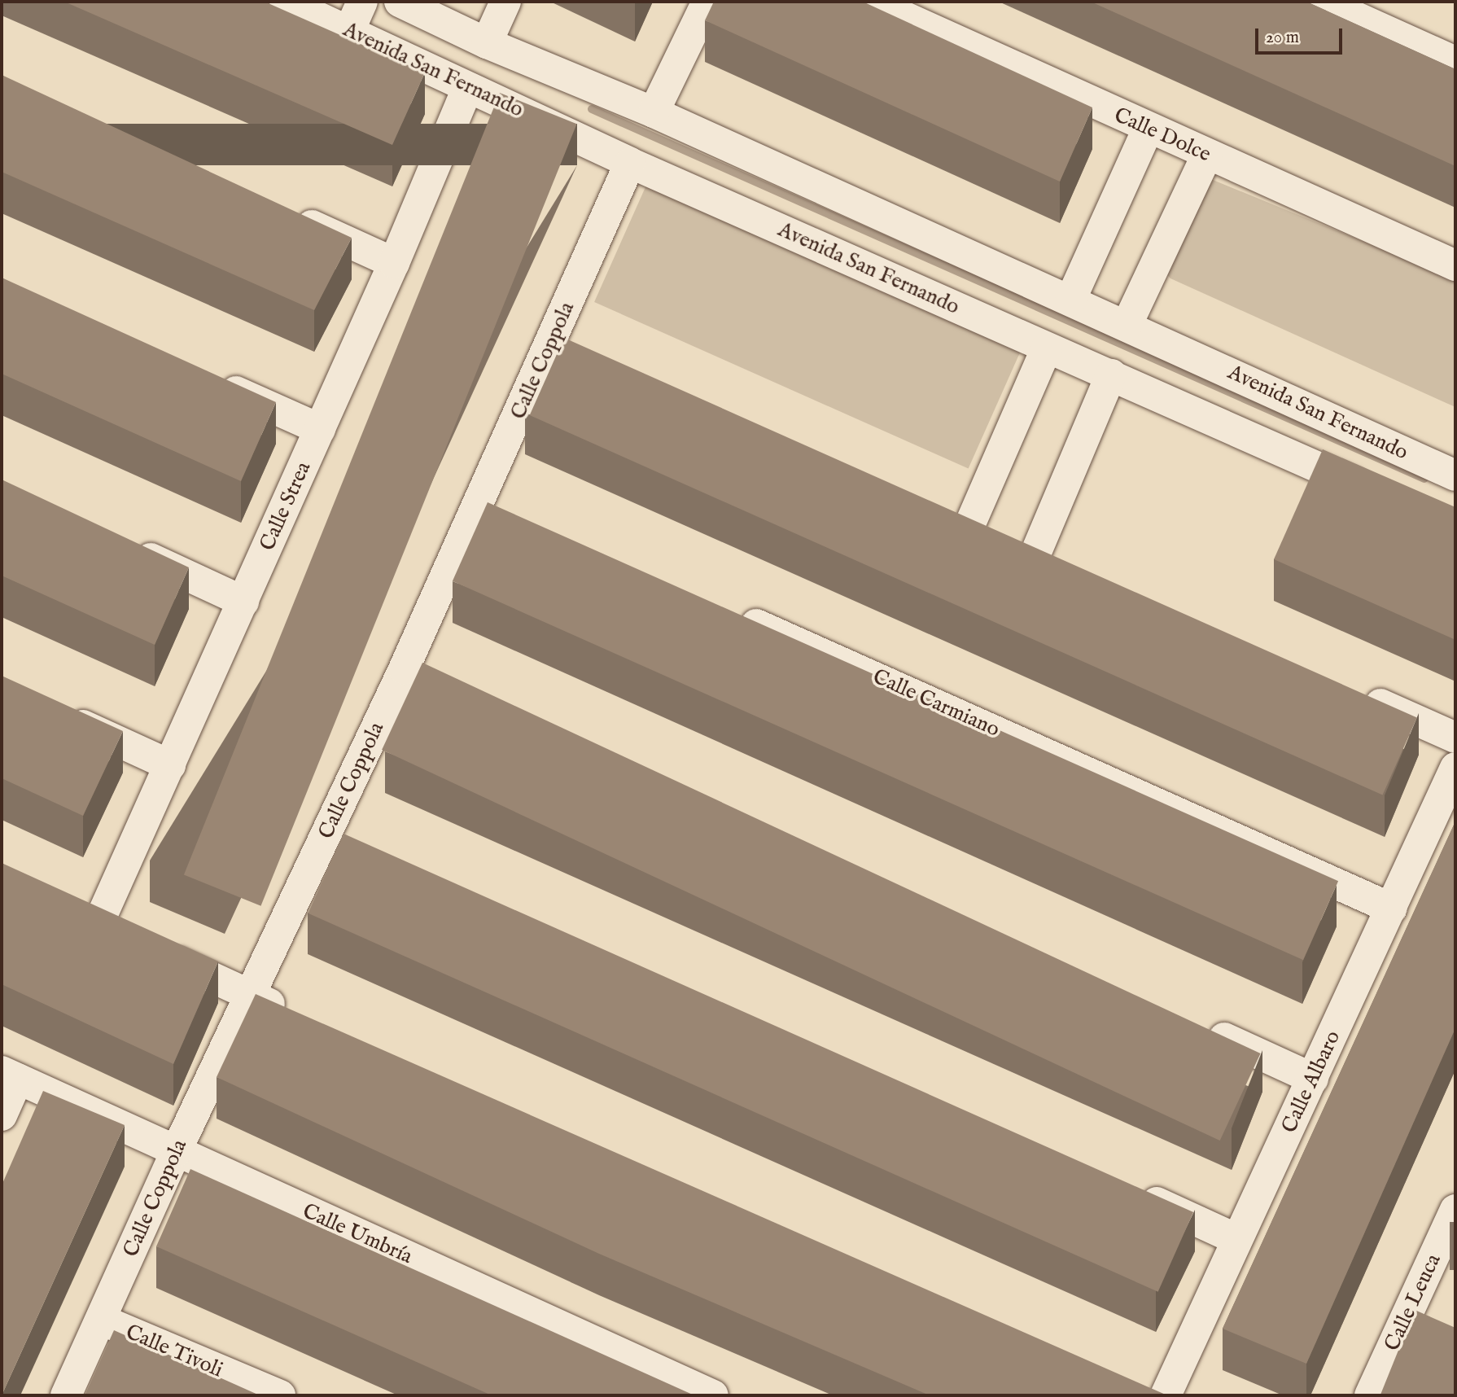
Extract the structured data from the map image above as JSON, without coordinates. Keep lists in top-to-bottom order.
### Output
{
  "streets": {
    "street": [
      "Avenida San Fernando",
      "Calle Dolce",
      "Calle Coppola",
      "Calle Strea",
      "Calle Carmiano",
      "Calle Albaro",
      "Calle Umbría",
      "Calle Leuca",
      "Calle Tivoli"
    ]
  },
  "crossings": [
    ["Avenida San Fernando", "Calle Coppola"],
    ["Avenida San Fernando", "Calle Strea"],
    ["Calle Coppola", "Calle Umbría"],
    ["Calle Coppola", "Calle Tivoli"],
    ["Calle Carmiano", "Calle Albaro"]
  ],
  "scale_bar": "20 m"
}
